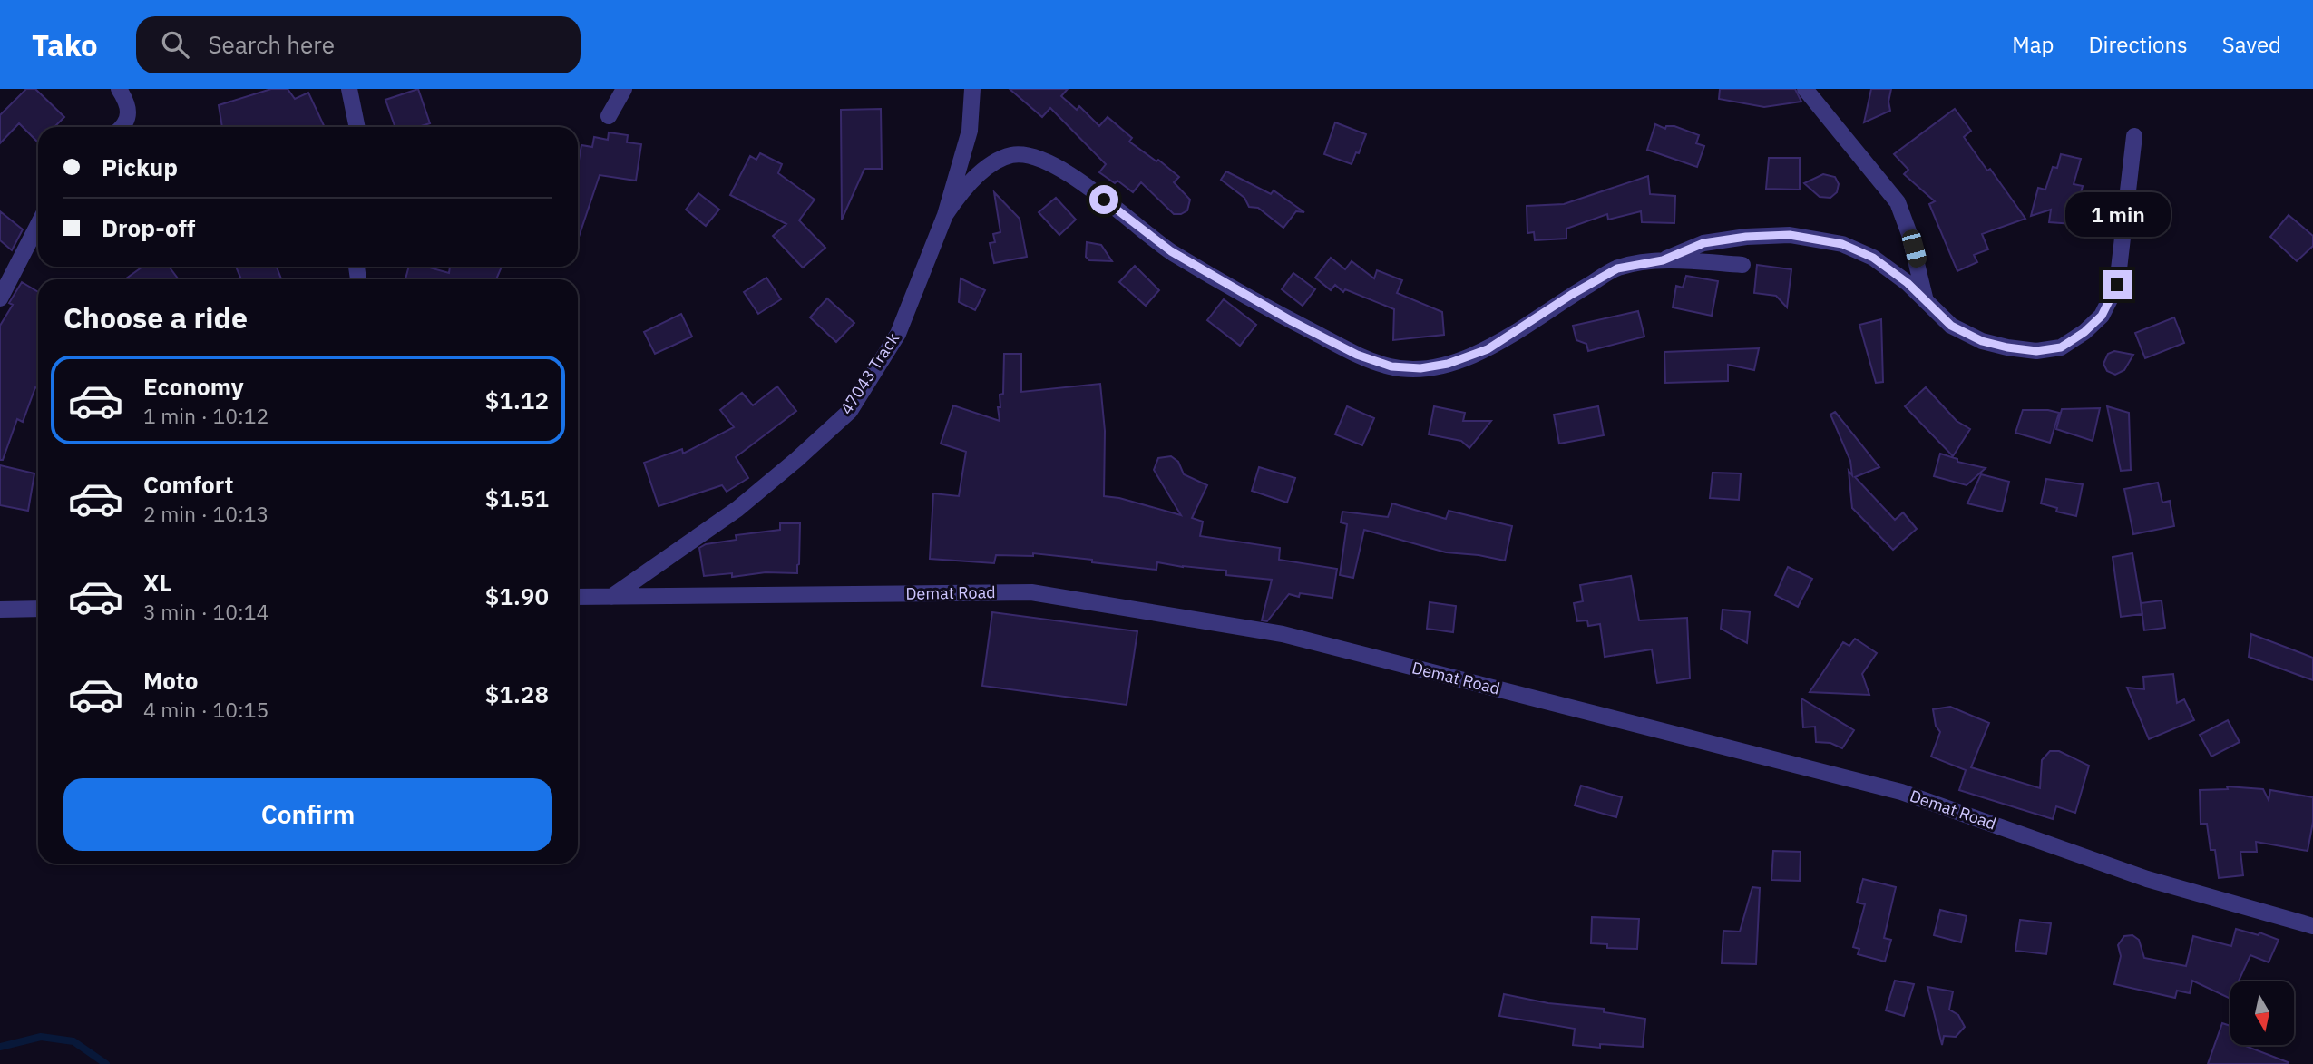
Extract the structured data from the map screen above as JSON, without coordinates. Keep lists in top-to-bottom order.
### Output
{
  "streets": {
    "street": ["47043 Track", "Demat Road"]
  },
  "crossings": [
    ["47043 Track", "Demat Road"]
  ],
  "north": "bottom",
  "page": {
    "header": "Tako",
    "search": "Search here",
    "nav": ["Map", "Directions", "Saved"],
    "banner": ["Pickup", "Drop-off"],
    "bubble": "1 min",
    "heading": "Choose a ride",
    "list": [
      {
        "name": "Economy",
        "note": "1 min · 10:12",
        "value": "$1.12"
      },
      {
        "name": "Comfort",
        "note": "2 min · 10:13",
        "value": "$1.51"
      },
      {
        "name": "XL",
        "note": "3 min · 10:14",
        "value": "$1.90"
      },
      {
        "name": "Moto",
        "note": "4 min · 10:15",
        "value": "$1.28"
      }
    ],
    "buttons": "Confirm"
  }
}
